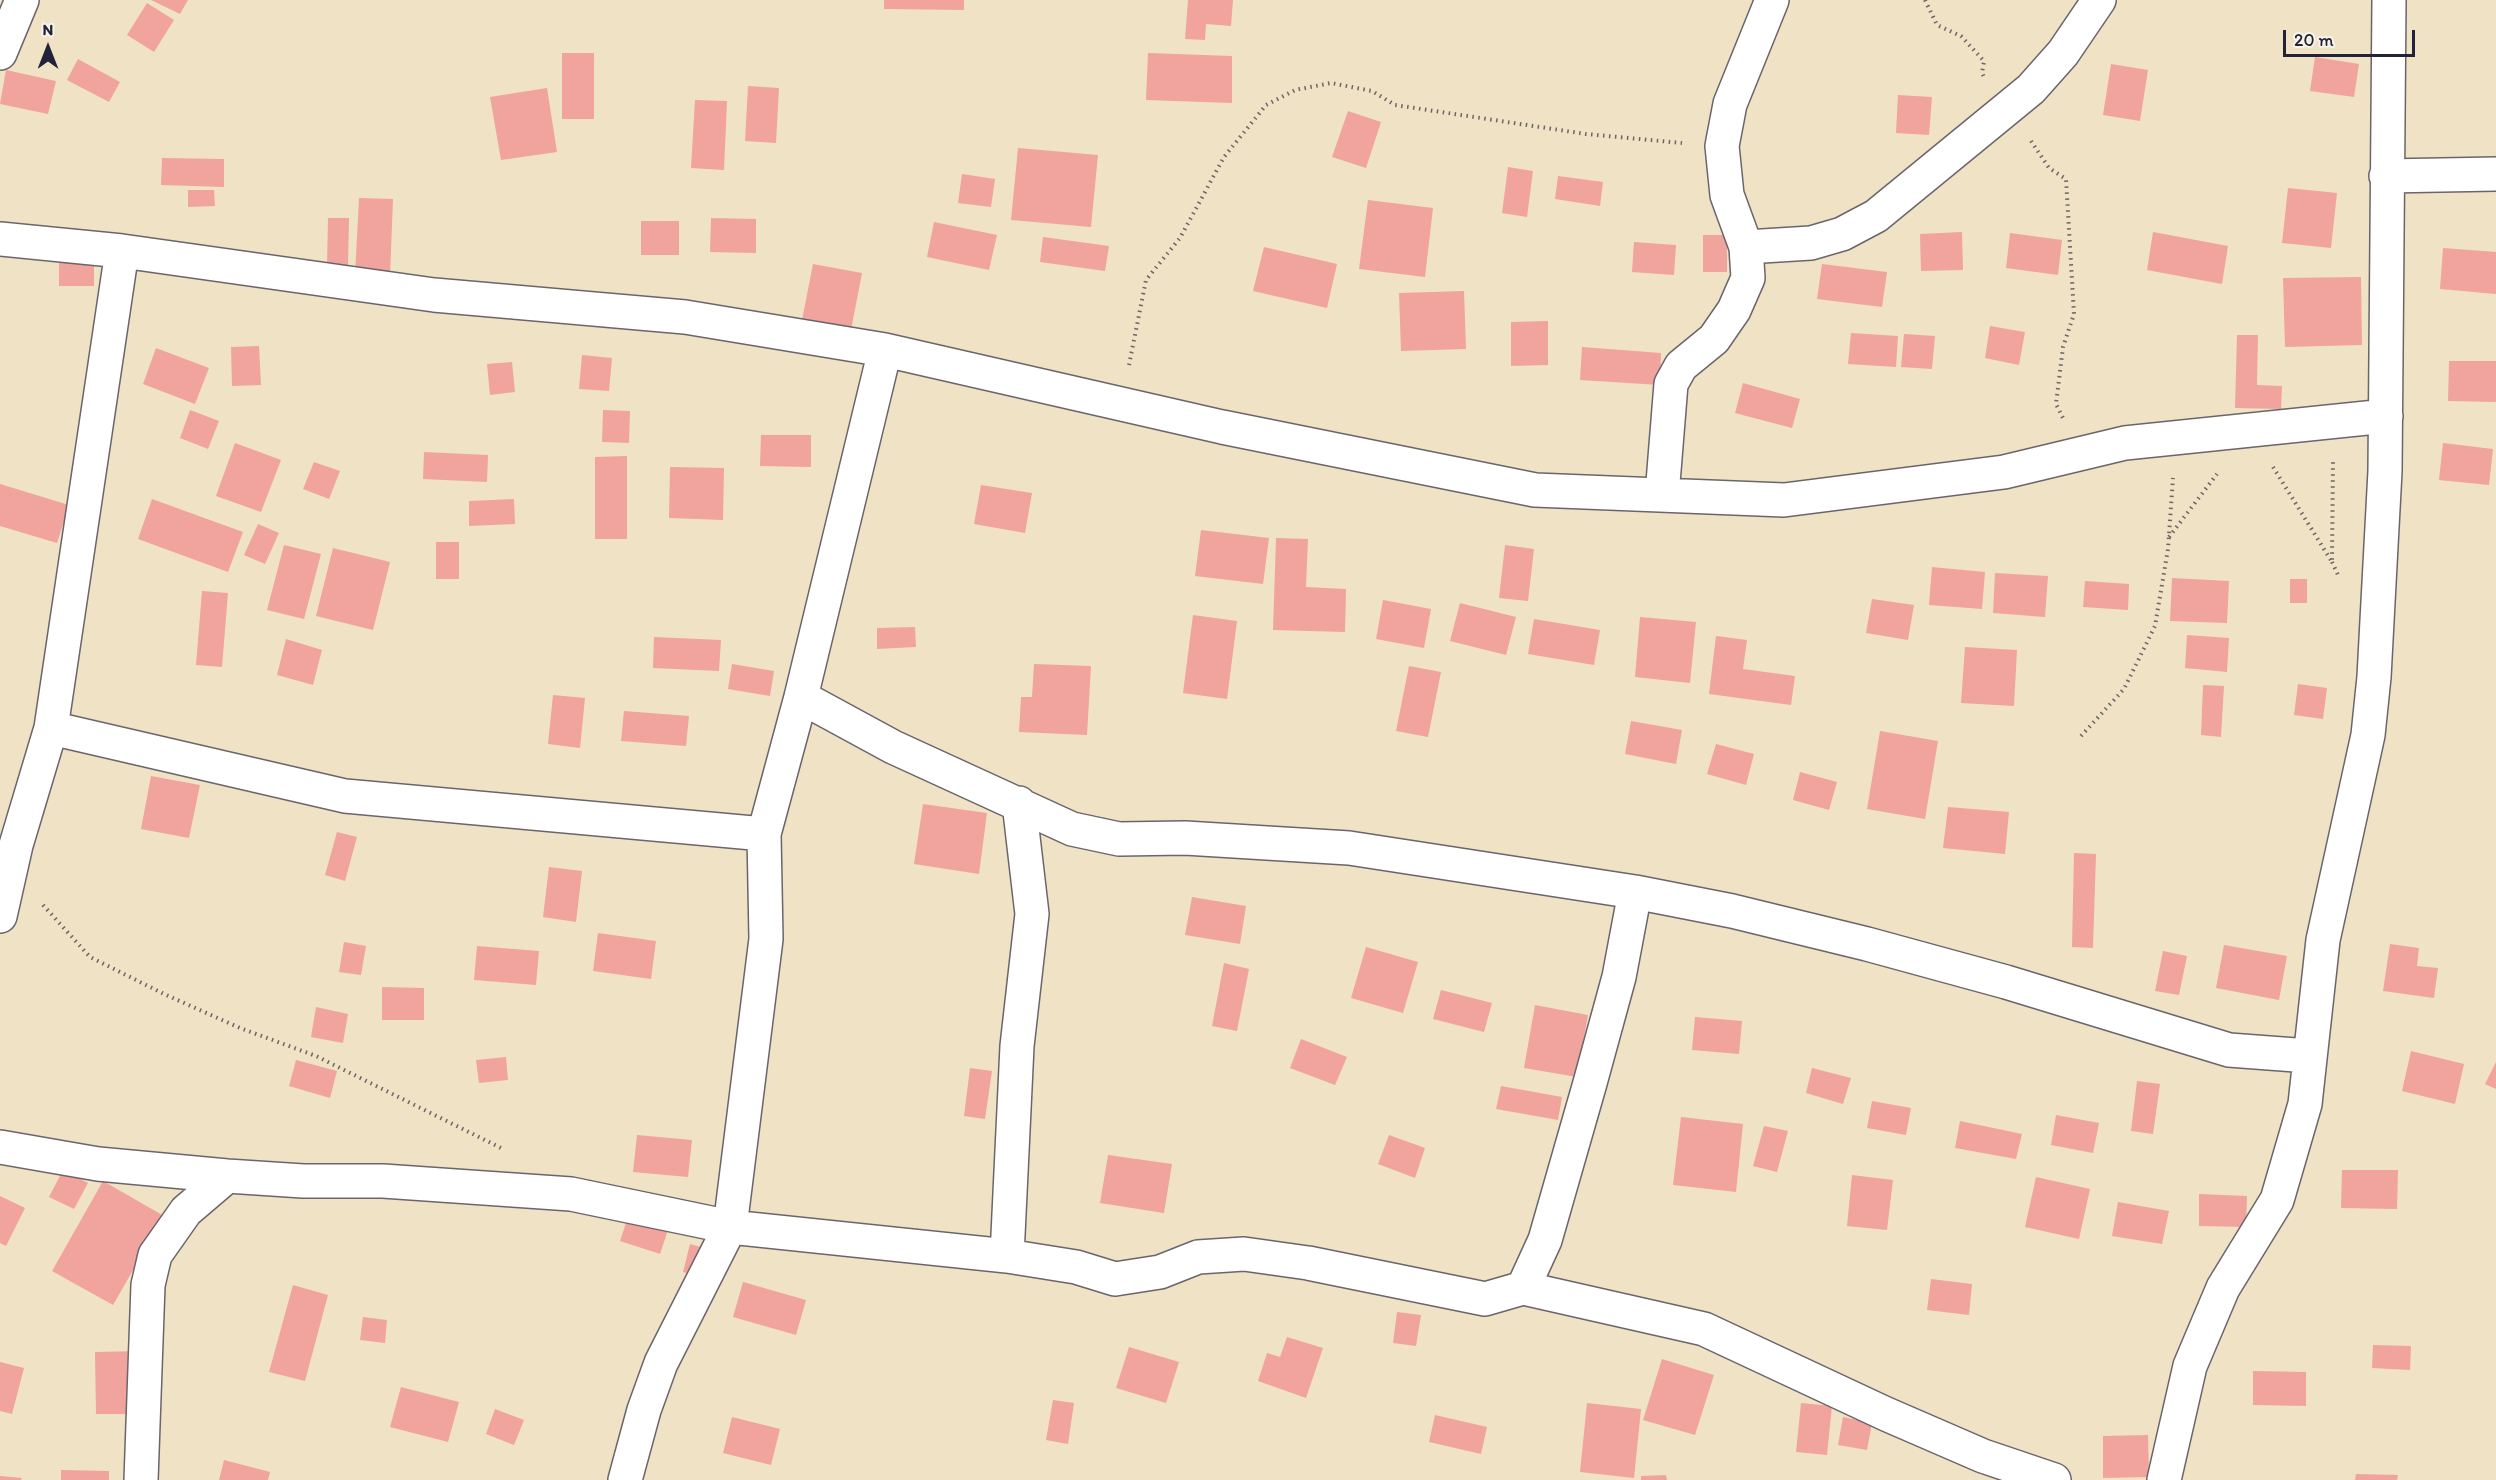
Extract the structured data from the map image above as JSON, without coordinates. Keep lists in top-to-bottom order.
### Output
{
  "scale_bar": "20 m",
  "north": "top"
}
